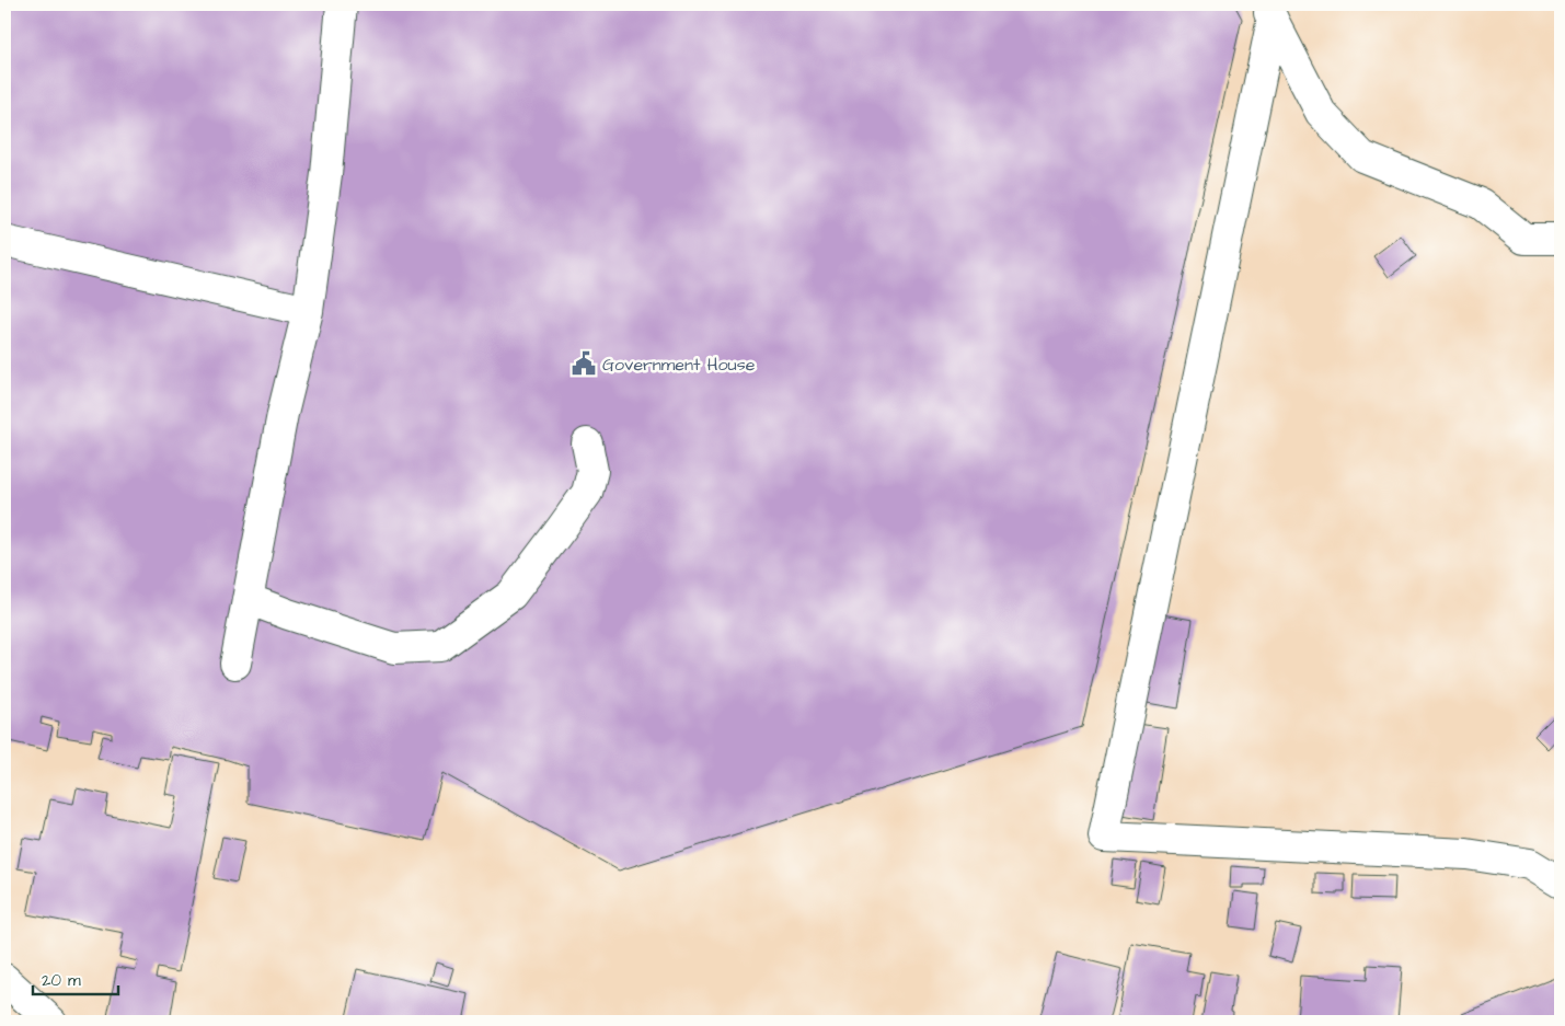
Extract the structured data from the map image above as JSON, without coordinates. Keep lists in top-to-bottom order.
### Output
{
  "places": {
    "public building": ["Government House"]
  },
  "scale_bar": "20 m"
}
